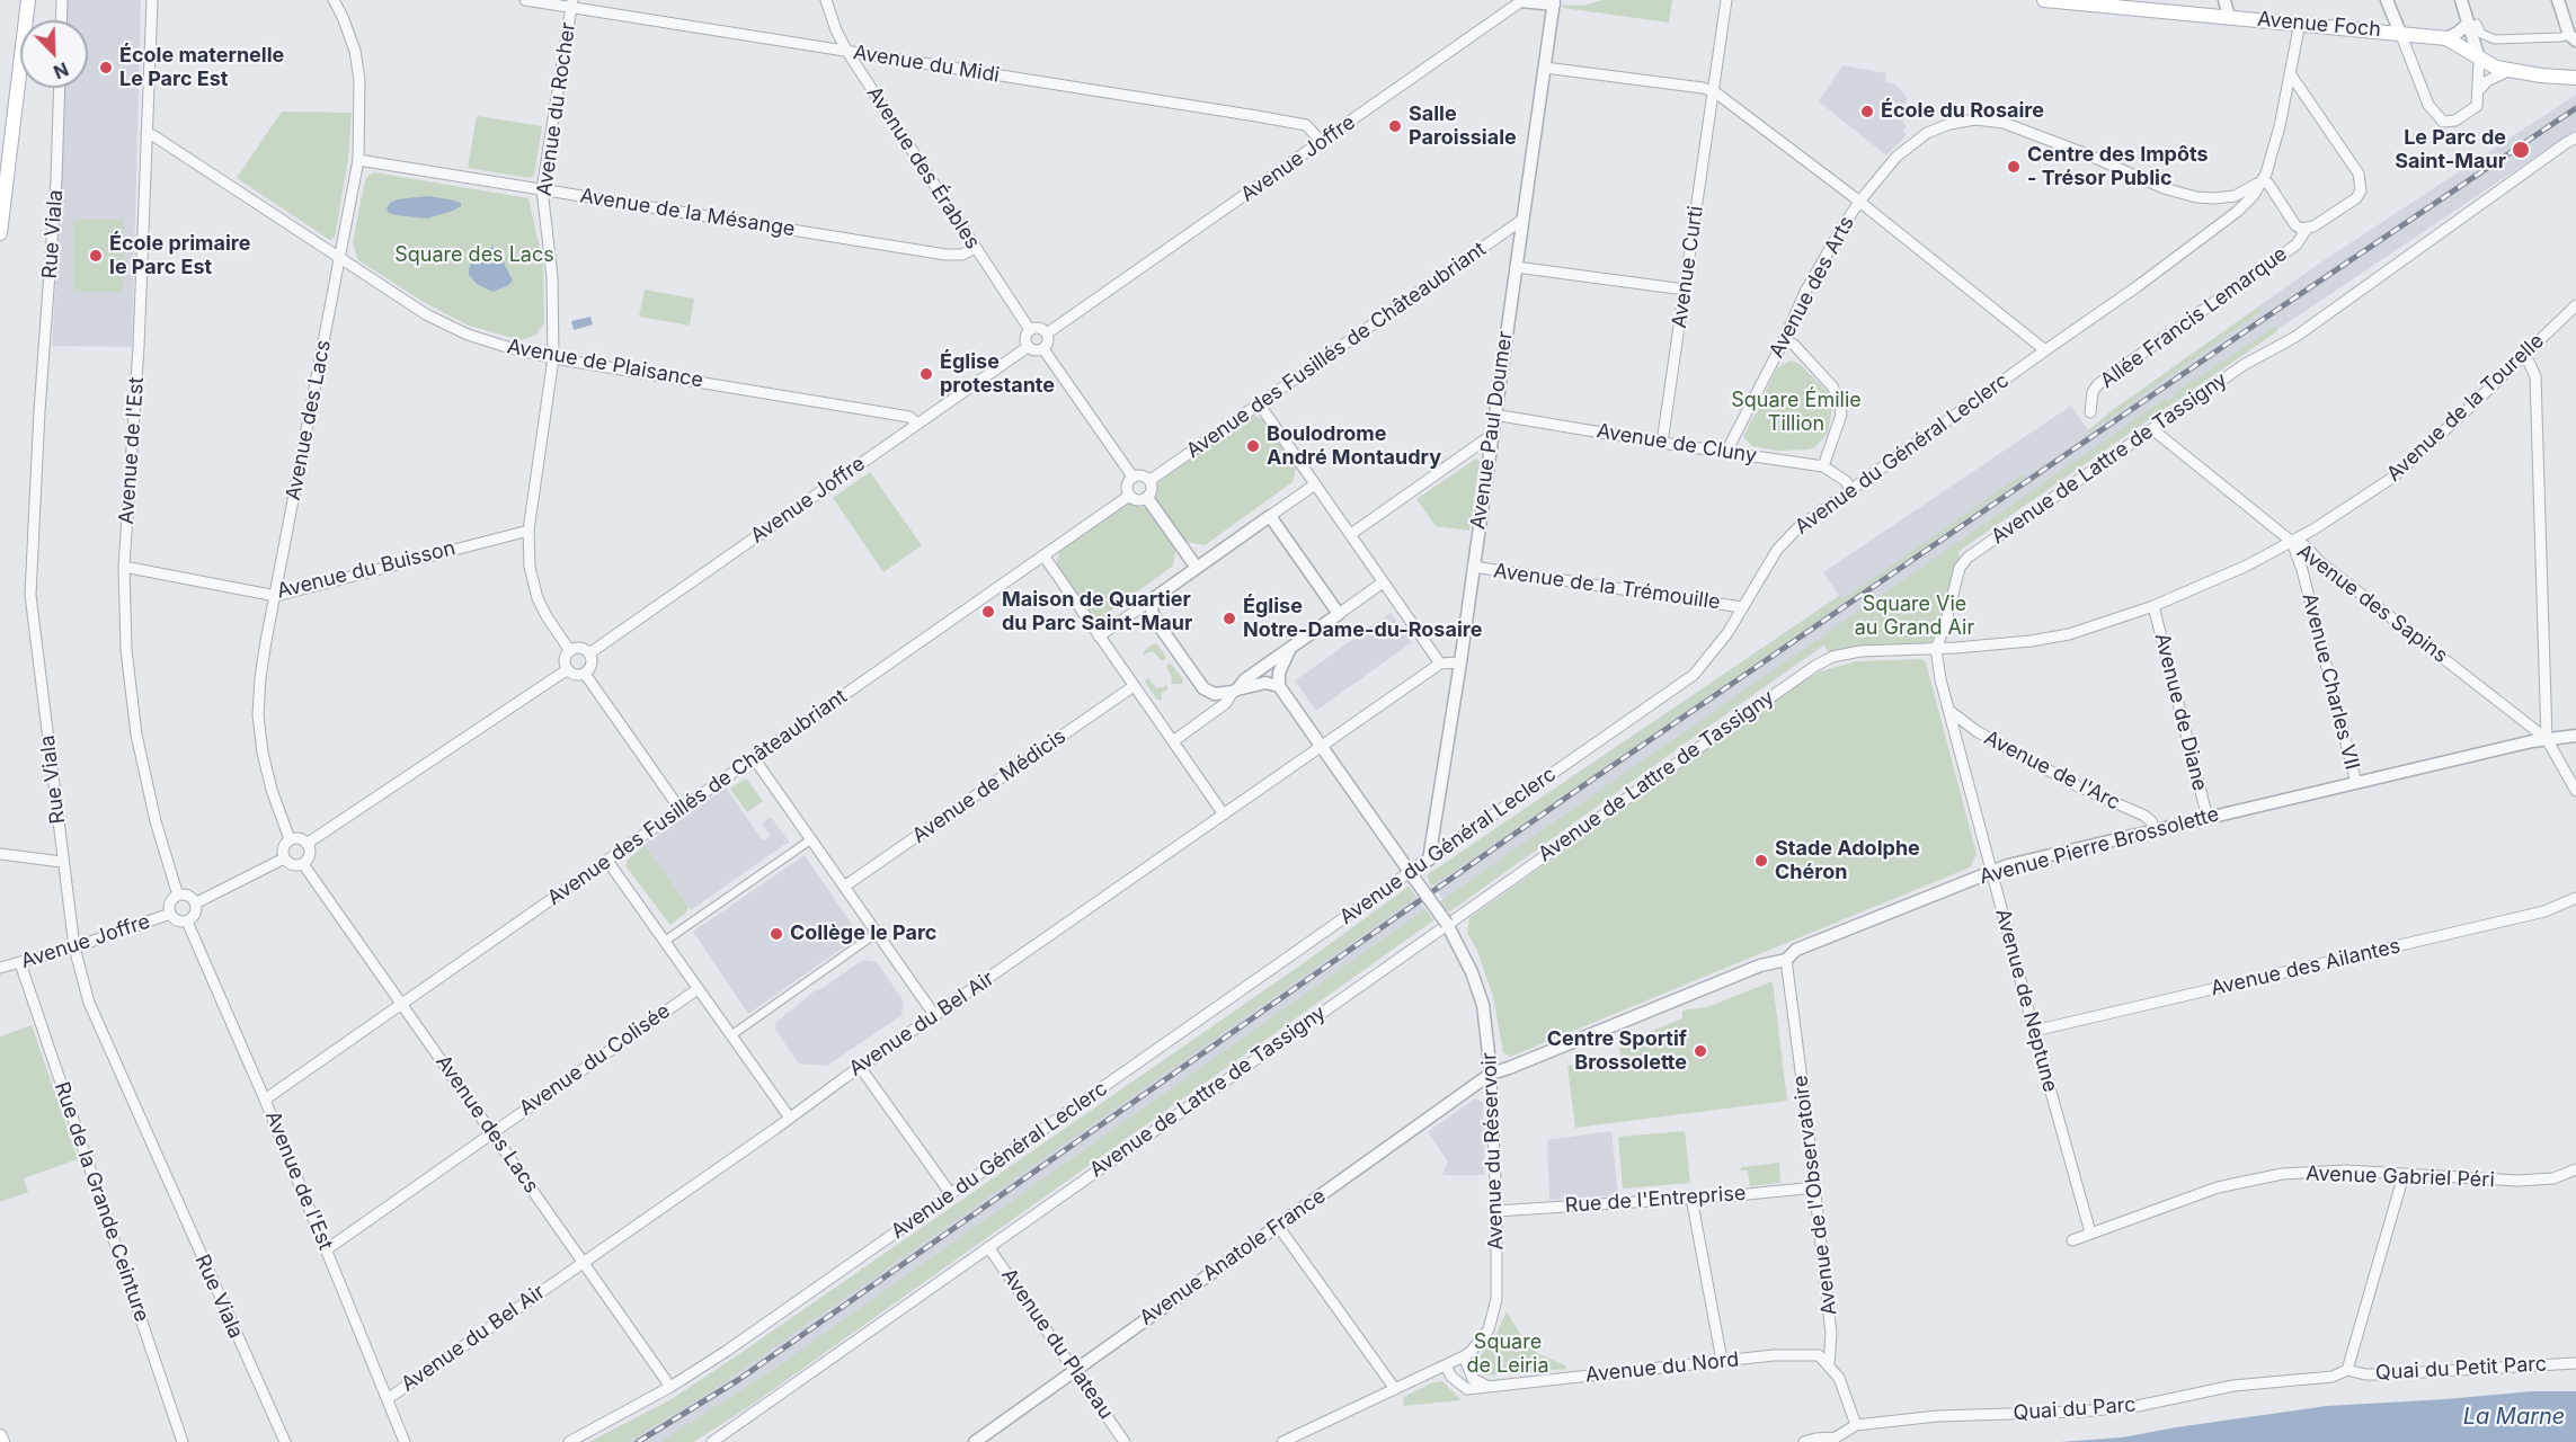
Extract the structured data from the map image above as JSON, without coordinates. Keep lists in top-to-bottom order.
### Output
{
  "streets": {
    "main road": ["Avenue Foch"],
    "street": [
      "Avenue du Midi",
      "Avenue du Rocher",
      "Avenue Joffre",
      "Avenue des Érables",
      "Avenue de la Mésange",
      "Rue Viala",
      "Avenue Curti",
      "Avenue des Arts",
      "Allée Francis Lemarque",
      "Avenue des Fusillés de Châteaubriant",
      "Avenue de Plaisance",
      "Avenue de la Tourelle",
      "Avenue des Lacs",
      "Avenue Paul Doumer",
      "Avenue de Cluny",
      "Avenue de l'Est",
      "Avenue du Général Leclerc",
      "Avenue de Lattre de Tassigny",
      "Avenue du Buisson",
      "Avenue de la Trémouille",
      "Avenue des Sapins",
      "Avenue Charles VII",
      "Avenue de Diane",
      "Avenue de l'Arc",
      "Avenue de Médicis",
      "Avenue Pierre Brossolette",
      "Avenue des Ailantes",
      "Avenue de Neptune",
      "Avenue du Bel Air",
      "Avenue du Colisée",
      "Avenue du Réservoir",
      "Avenue Gabriel Péri",
      "Avenue de l'Observatoire",
      "Rue de l'Entreprise",
      "Rue de la Grande Ceinture",
      "Avenue Anatole France",
      "Avenue du Plateau",
      "Avenue du Nord",
      "Quai du Petit Parc",
      "Quai du Parc"
    ]
  },
  "crossings": [
    ["Avenue Foch", "Avenue du Général Leclerc"],
    ["Avenue du Midi", "Avenue du Rocher"],
    ["Avenue du Midi", "Avenue Joffre"],
    ["Avenue du Midi", "Avenue des Érables"],
    ["Avenue du Rocher", "Avenue Joffre"],
    ["Avenue du Rocher", "Avenue de la Mésange"],
    ["Avenue du Rocher", "Avenue de Plaisance"],
    ["Avenue du Rocher", "Avenue du Buisson"],
    ["Avenue Joffre", "Avenue des Érables"],
    ["Avenue Joffre", "Rue Viala"],
    ["Avenue Joffre", "Avenue de Plaisance"],
    ["Avenue Joffre", "Avenue Paul Doumer"],
    ["Avenue Joffre", "Avenue de l'Est"],
    ["Avenue Joffre", "Rue de la Grande Ceinture"],
    ["Avenue des Érables", "Avenue de la Mésange"],
    ["Avenue de la Mésange", "Avenue des Lacs"],
    ["Avenue Curti", "Avenue de Cluny"],
    ["Avenue des Arts", "Avenue de Cluny"],
    ["Avenue des Arts", "Avenue du Général Leclerc"],
    ["Allée Francis Lemarque", "Avenue du Général Leclerc"],
    ["Avenue des Fusillés de Châteaubriant", "Avenue des Lacs"],
    ["Avenue des Fusillés de Châteaubriant", "Avenue Paul Doumer"],
    ["Avenue des Fusillés de Châteaubriant", "Avenue de l'Est"],
    ["Avenue de Plaisance", "Avenue des Lacs"],
    ["Avenue de Plaisance", "Avenue de l'Est"],
    ["Avenue de la Tourelle", "Avenue de Lattre de Tassigny"],
    ["Avenue de la Tourelle", "Avenue des Sapins"],
    ["Avenue de la Tourelle", "Avenue Charles VII"],
    ["Avenue de la Tourelle", "Avenue de Diane"],
    ["Avenue de la Tourelle", "Avenue de Neptune"],
    ["Avenue des Lacs", "Avenue du Général Leclerc"],
    ["Avenue des Lacs", "Avenue du Buisson"],
    ["Avenue des Lacs", "Avenue du Bel Air"],
    ["Avenue des Lacs", "Avenue du Colisée"],
    ["Avenue Paul Doumer", "Avenue de Cluny"],
    ["Avenue Paul Doumer", "Avenue du Général Leclerc"],
    ["Avenue Paul Doumer", "Avenue de la Trémouille"],
    ["Avenue de Cluny", "Avenue du Général Leclerc"],
    ["Avenue de l'Est", "Avenue du Buisson"],
    ["Avenue de l'Est", "Avenue du Bel Air"],
    ["Avenue de l'Est", "Avenue du Colisée"],
    ["Avenue du Général Leclerc", "Avenue de la Trémouille"],
    ["Avenue du Général Leclerc", "Avenue du Réservoir"],
    ["Avenue de Lattre de Tassigny", "Avenue des Sapins"],
    ["Avenue de Lattre de Tassigny", "Avenue de Neptune"],
    ["Avenue de Lattre de Tassigny", "Avenue du Réservoir"],
    ["Avenue de Lattre de Tassigny", "Avenue du Plateau"],
    ["Avenue des Sapins", "Avenue Charles VII"],
    ["Avenue des Sapins", "Avenue Pierre Brossolette"],
    ["Avenue Charles VII", "Avenue Pierre Brossolette"],
    ["Avenue de Diane", "Avenue Pierre Brossolette"],
    ["Avenue de l'Arc", "Avenue Pierre Brossolette"],
    ["Avenue de l'Arc", "Avenue de Neptune"],
    ["Avenue Pierre Brossolette", "Avenue de Neptune"],
    ["Avenue Pierre Brossolette", "Avenue du Réservoir"],
    ["Avenue Pierre Brossolette", "Avenue de l'Observatoire"],
    ["Avenue Pierre Brossolette", "Avenue Anatole France"],
    ["Avenue des Ailantes", "Avenue de Neptune"],
    ["Avenue de Neptune", "Avenue Gabriel Péri"],
    ["Avenue du Bel Air", "Avenue du Réservoir"],
    ["Avenue du Réservoir", "Rue de l'Entreprise"],
    ["Avenue du Réservoir", "Avenue Anatole France"],
    ["Avenue du Réservoir", "Avenue du Nord"],
    ["Avenue de l'Observatoire", "Rue de l'Entreprise"],
    ["Avenue de l'Observatoire", "Avenue du Nord"],
    ["Avenue Anatole France", "Avenue du Plateau"],
    ["Quai du Petit Parc", "Quai du Parc"]
  ],
  "water": ["La Marne"],
  "parks": [
    "Square des Lacs",
    "Square Émilie Tillion",
    "Square Vie au Grand Air",
    "Square de Leiria"
  ],
  "places": [
    "École maternelle Le Parc Est",
    "École du Rosaire",
    "Salle Paroissiale",
    "Le Parc de Saint-Maur",
    "Centre des Impôts - Trésor Public",
    "École primaire le Parc Est",
    "Église protestante",
    "Boulodrome André Montaudry",
    "Maison de Quartier du Parc Saint-Maur",
    "Église Notre-Dame-du-Rosaire",
    "Stade Adolphe Chéron",
    "Collège le Parc",
    "Centre Sportif Brossolette"
  ],
  "north": "bottom right"
}
